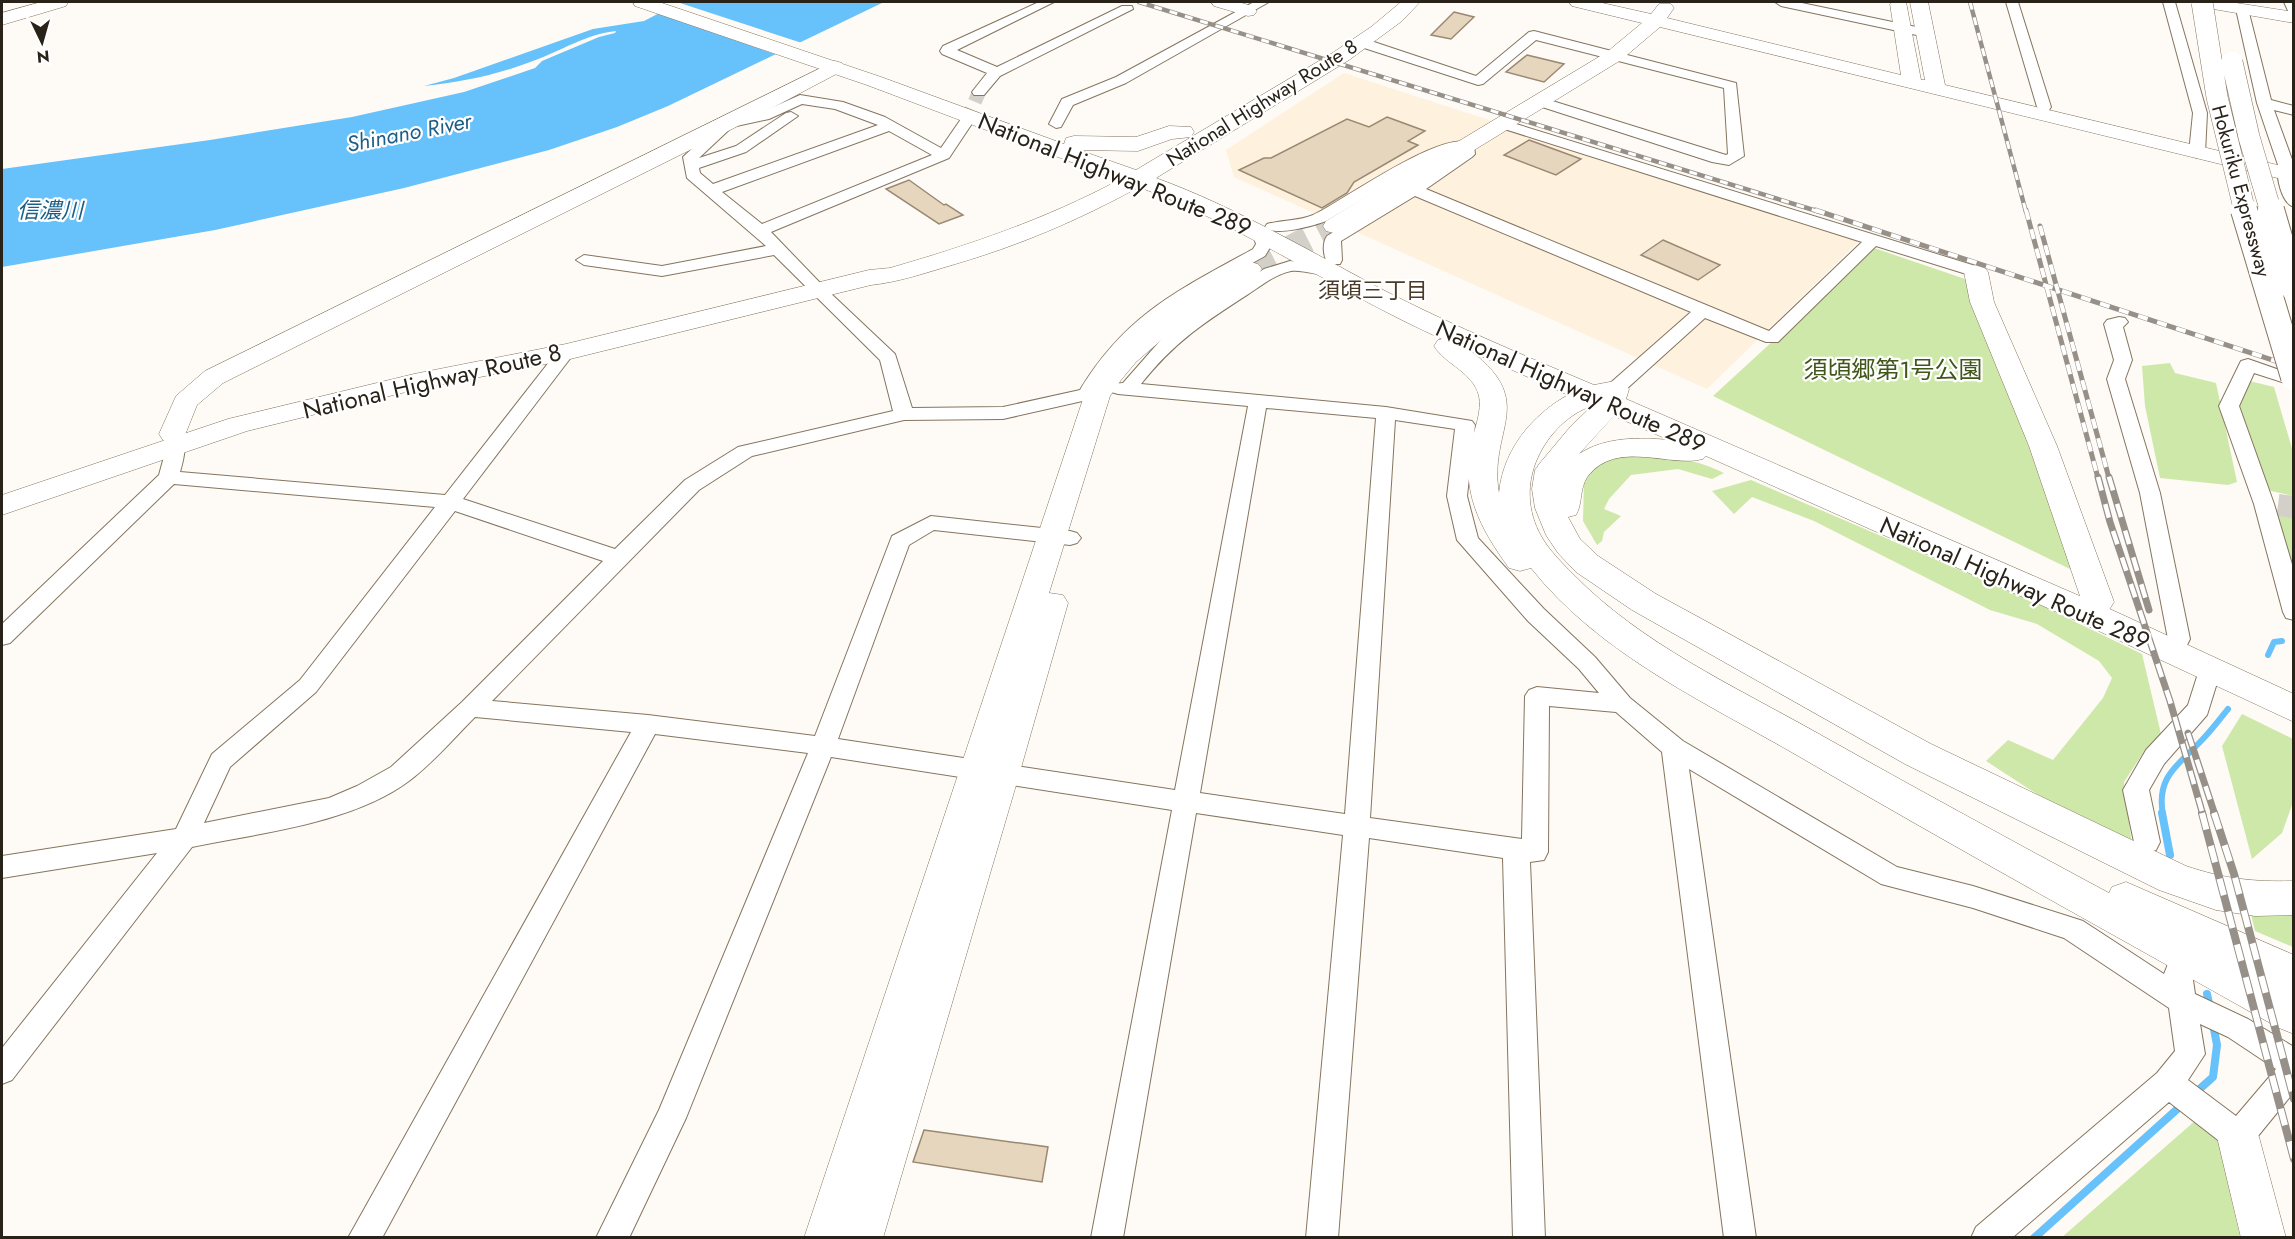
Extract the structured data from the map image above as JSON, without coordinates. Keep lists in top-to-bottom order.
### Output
{
  "streets": {
    "main road": ["National Highway Route 8", "National Highway Route 289", "Hokuriku Expressway"]
  },
  "crossings": [
    ["National Highway Route 8", "National Highway Route 289"]
  ],
  "districts": ["須頃三丁目"],
  "water": ["Shinano River", "信濃川"],
  "parks": ["須頃郷第1号公園"],
  "north": "bottom"
}
